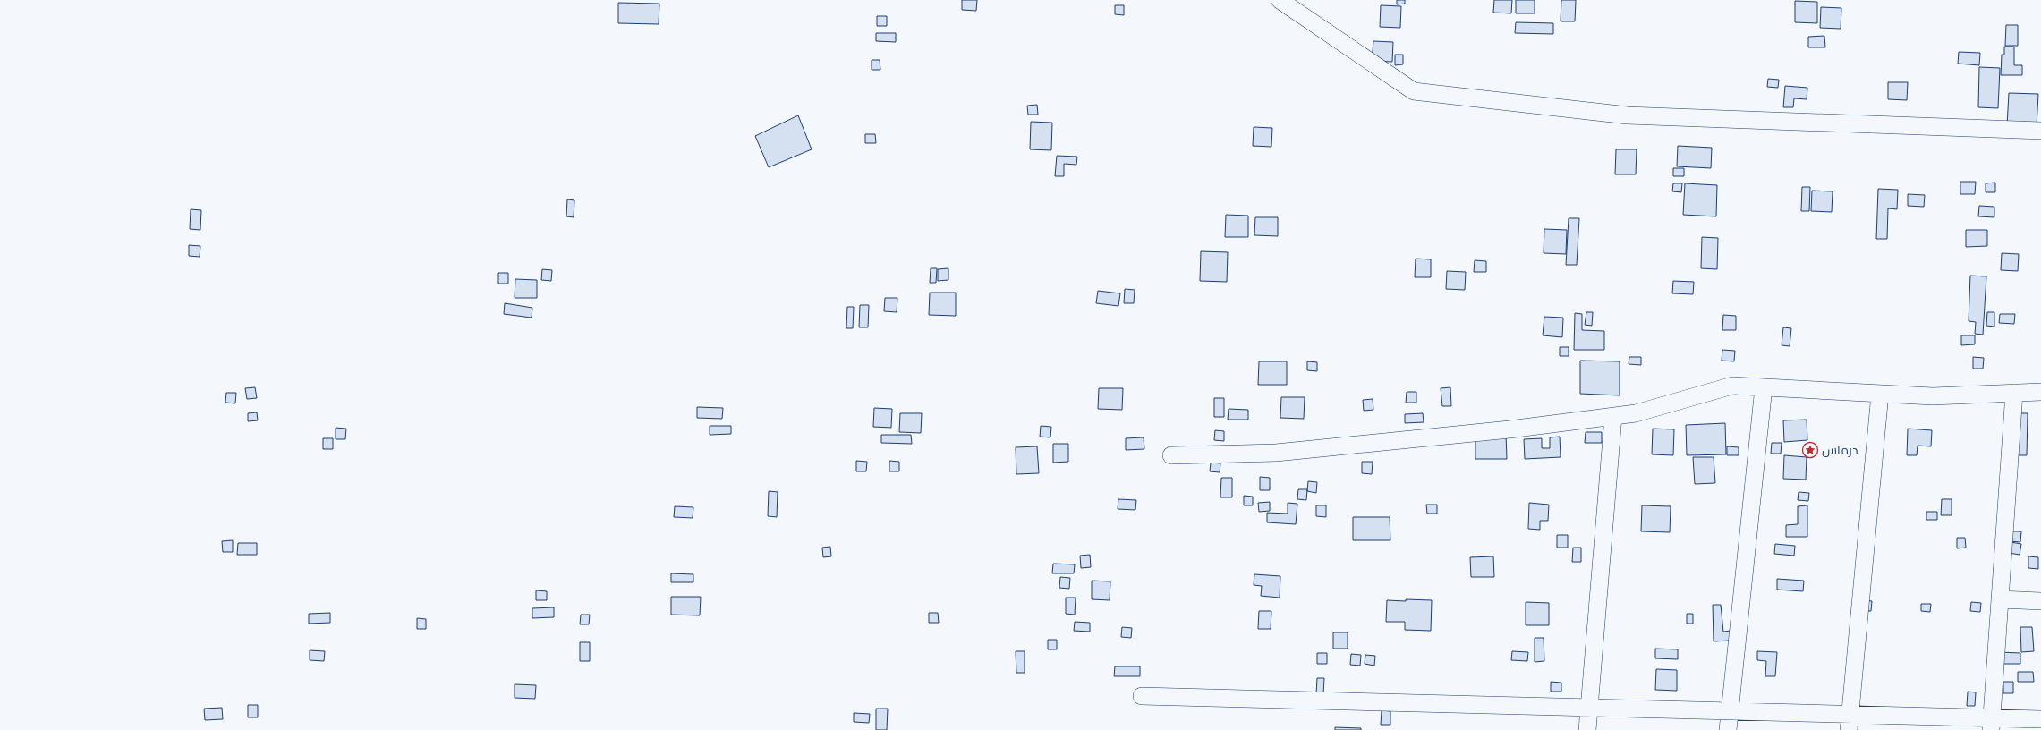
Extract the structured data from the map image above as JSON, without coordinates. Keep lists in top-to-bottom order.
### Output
{
  "places": {
    "place": ["درماس"]
  }
}
